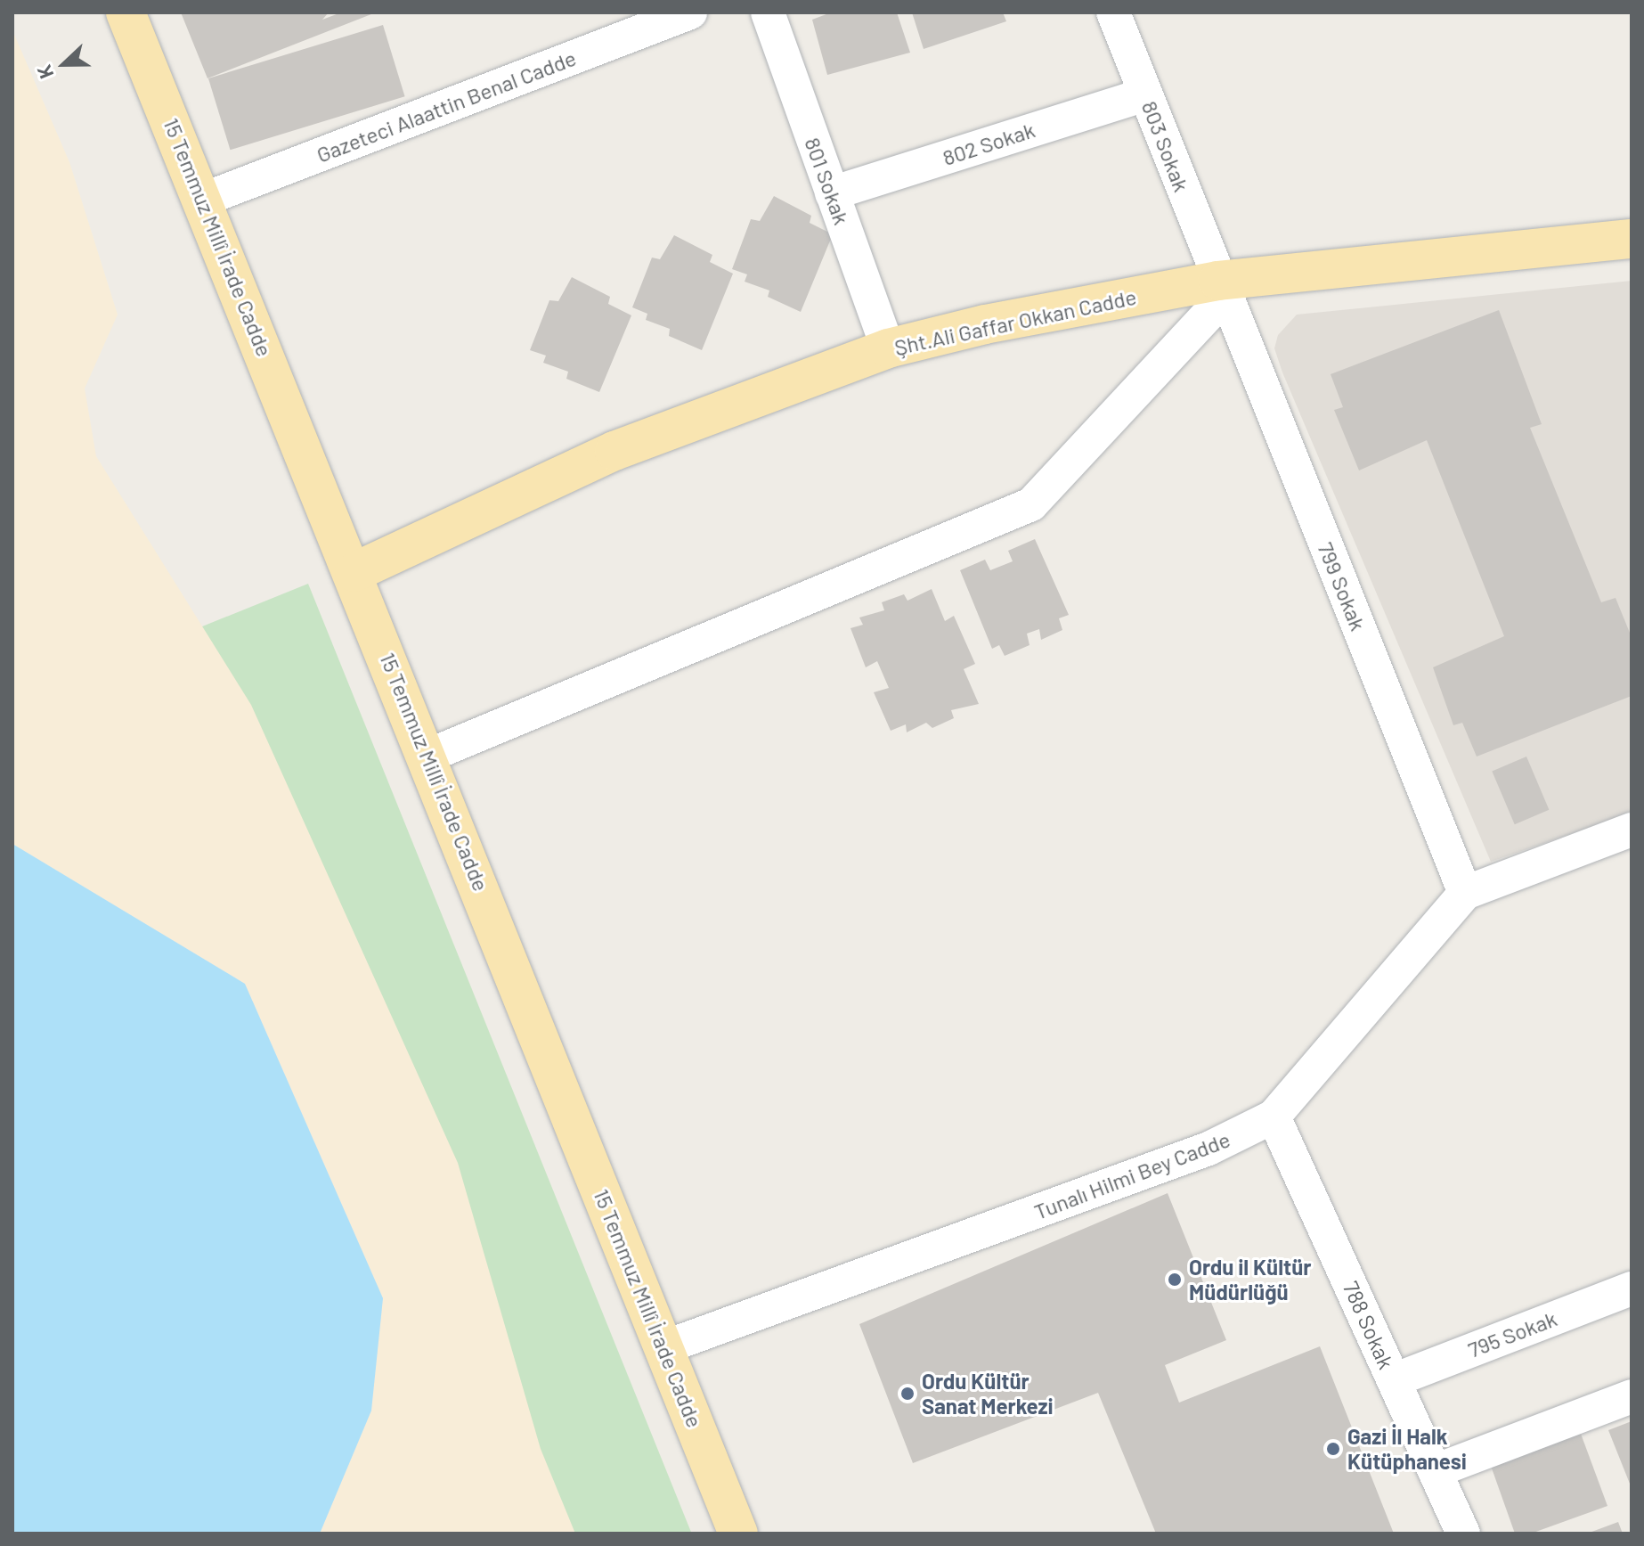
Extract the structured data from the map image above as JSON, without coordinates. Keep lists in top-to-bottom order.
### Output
{
  "streets": {
    "main road": ["15 Temmuz Millî İrade Cadde", "Şht.Ali Gaffar Okkan Cadde"],
    "street": [
      "Gazeteci Alaattin Benal Cadde",
      "802 Sokak",
      "803 Sokak",
      "801 Sokak",
      "799 Sokak",
      "Tunalı Hilmi Bey Cadde",
      "788 Sokak",
      "795 Sokak"
    ]
  },
  "crossings": [
    ["Gazeteci Alaattin Benal Cadde", "15 Temmuz Millî İrade Cadde"],
    ["802 Sokak", "803 Sokak"],
    ["802 Sokak", "801 Sokak"],
    ["803 Sokak", "Şht.Ali Gaffar Okkan Cadde"],
    ["803 Sokak", "799 Sokak"],
    ["801 Sokak", "Şht.Ali Gaffar Okkan Cadde"],
    ["15 Temmuz Millî İrade Cadde", "Şht.Ali Gaffar Okkan Cadde"],
    ["15 Temmuz Millî İrade Cadde", "Tunalı Hilmi Bey Cadde"],
    ["Şht.Ali Gaffar Okkan Cadde", "799 Sokak"],
    ["799 Sokak", "Tunalı Hilmi Bey Cadde"],
    ["Tunalı Hilmi Bey Cadde", "788 Sokak"],
    ["788 Sokak", "795 Sokak"]
  ],
  "places": ["Ordu il Kültür Müdürlüğü", "Ordu Kültür Sanat Merkezi", "Gazi İl Halk Kütüphanesi"],
  "north": "left"
}
